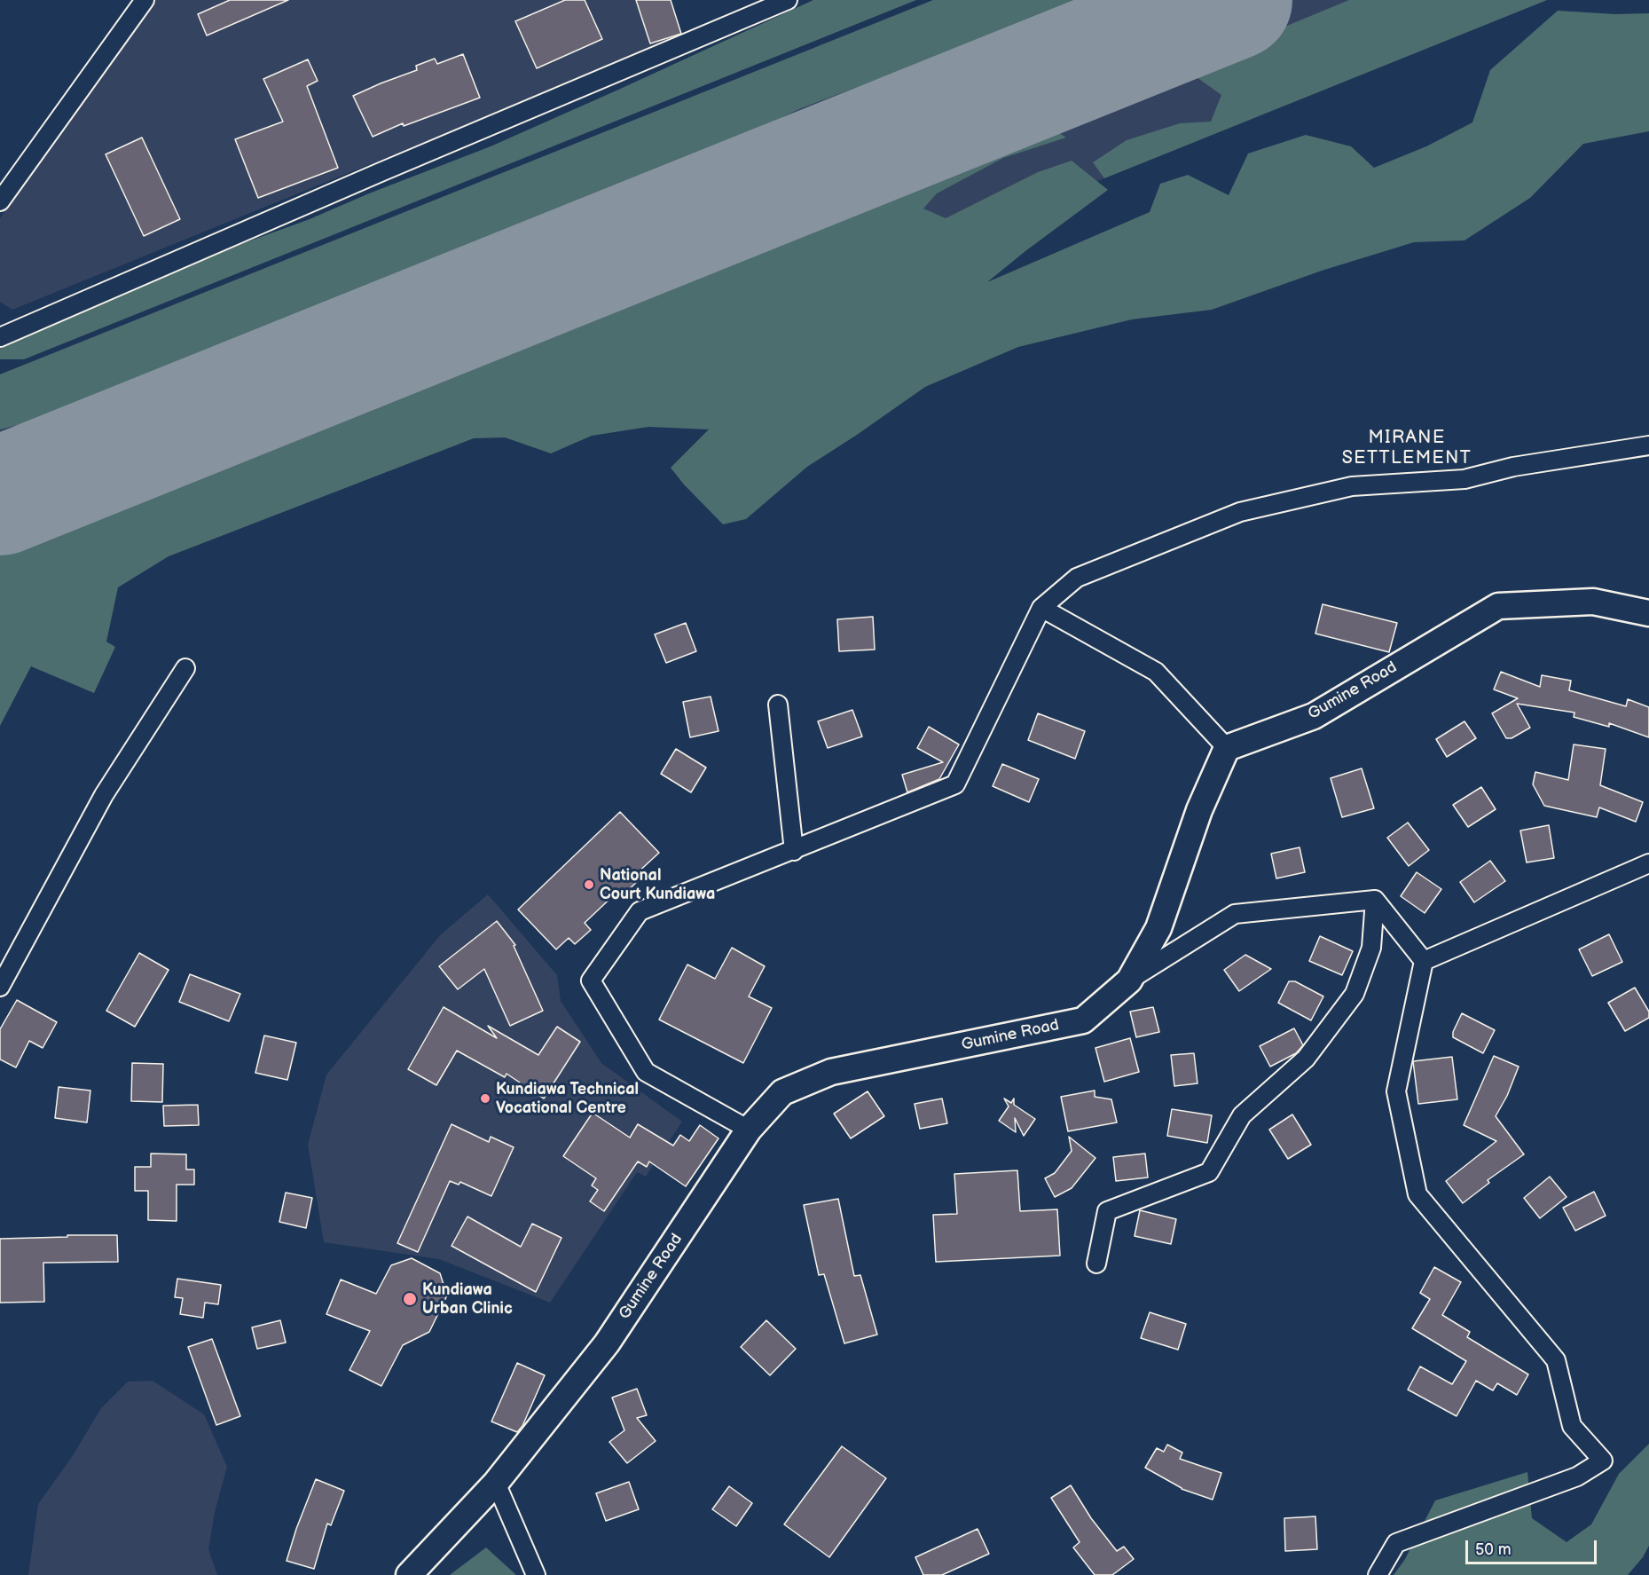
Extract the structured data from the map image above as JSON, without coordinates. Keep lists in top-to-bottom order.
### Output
{
  "streets": {
    "main road": ["Gumine Road"]
  },
  "districts": ["MIRANE SETTLEMENT"],
  "places": ["National Court Kundiawa", "Kundiawa Technical Vocational Centre", "Kundiawa Urban Clinic"],
  "scale_bar": "50 m"
}
